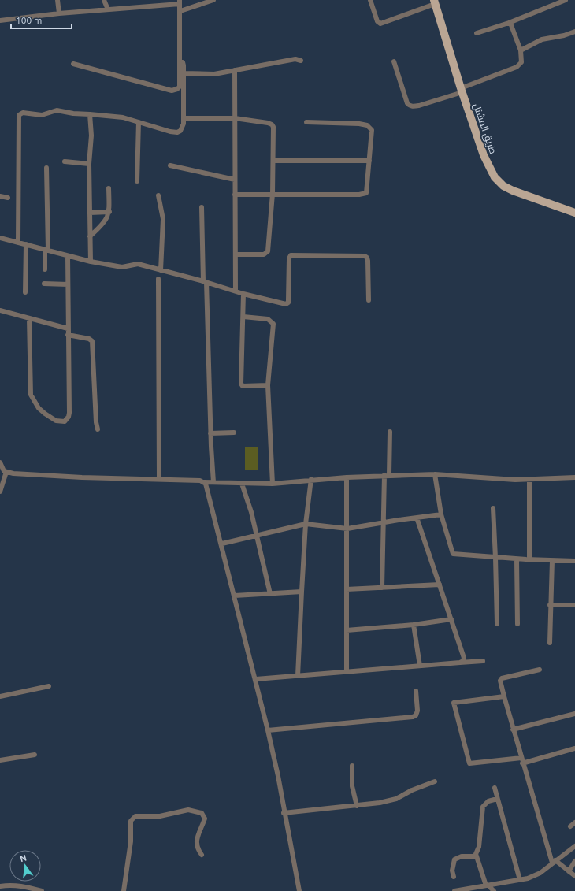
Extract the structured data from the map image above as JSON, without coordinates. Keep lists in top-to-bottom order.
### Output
{
  "streets": {
    "main road": ["طريق المشتل"]
  },
  "scale_bar": "100 m",
  "north": "top"
}
